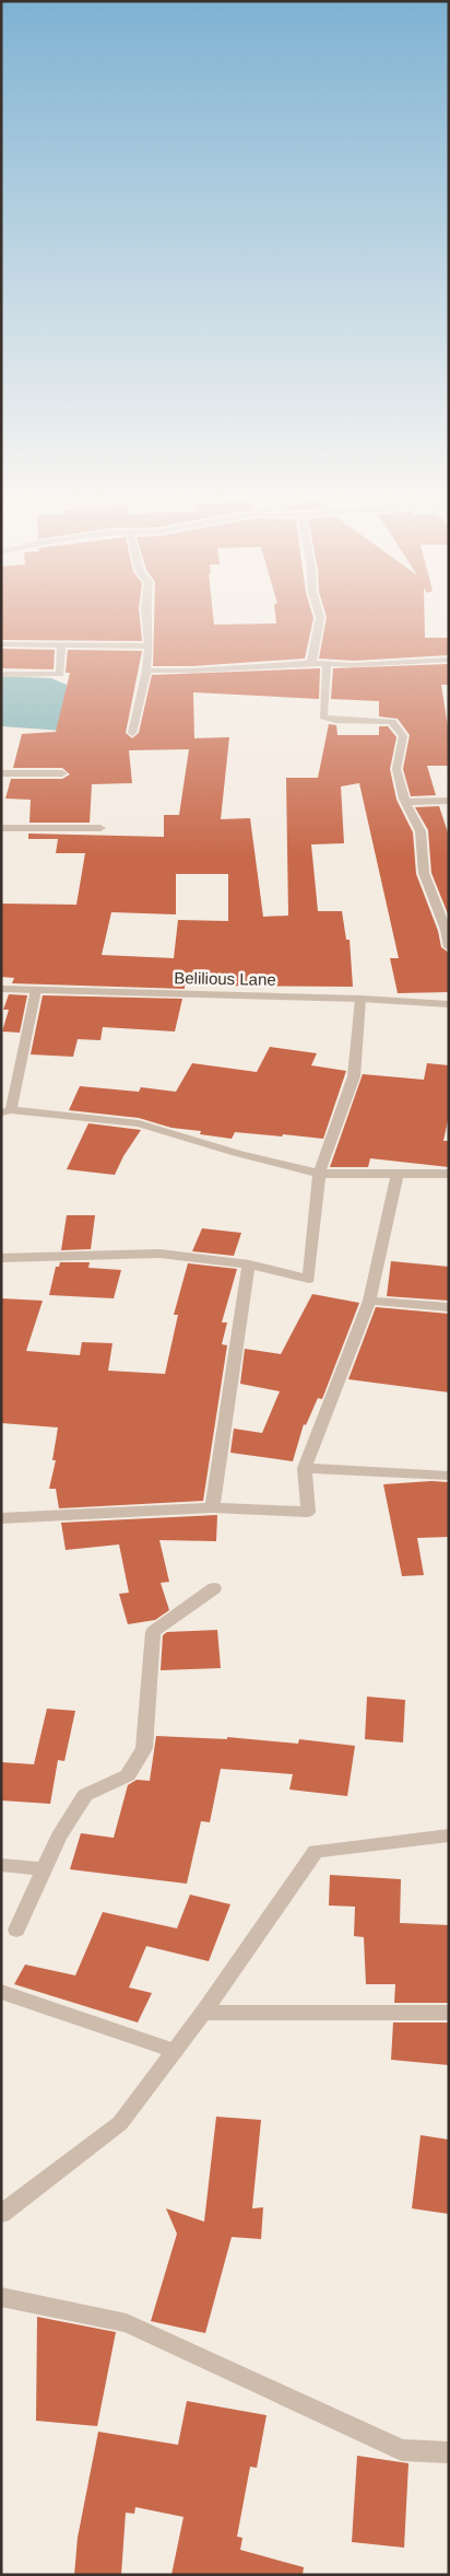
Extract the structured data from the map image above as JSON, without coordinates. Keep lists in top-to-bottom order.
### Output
{
  "streets": {
    "street": ["Belilious Lane"]
  }
}
